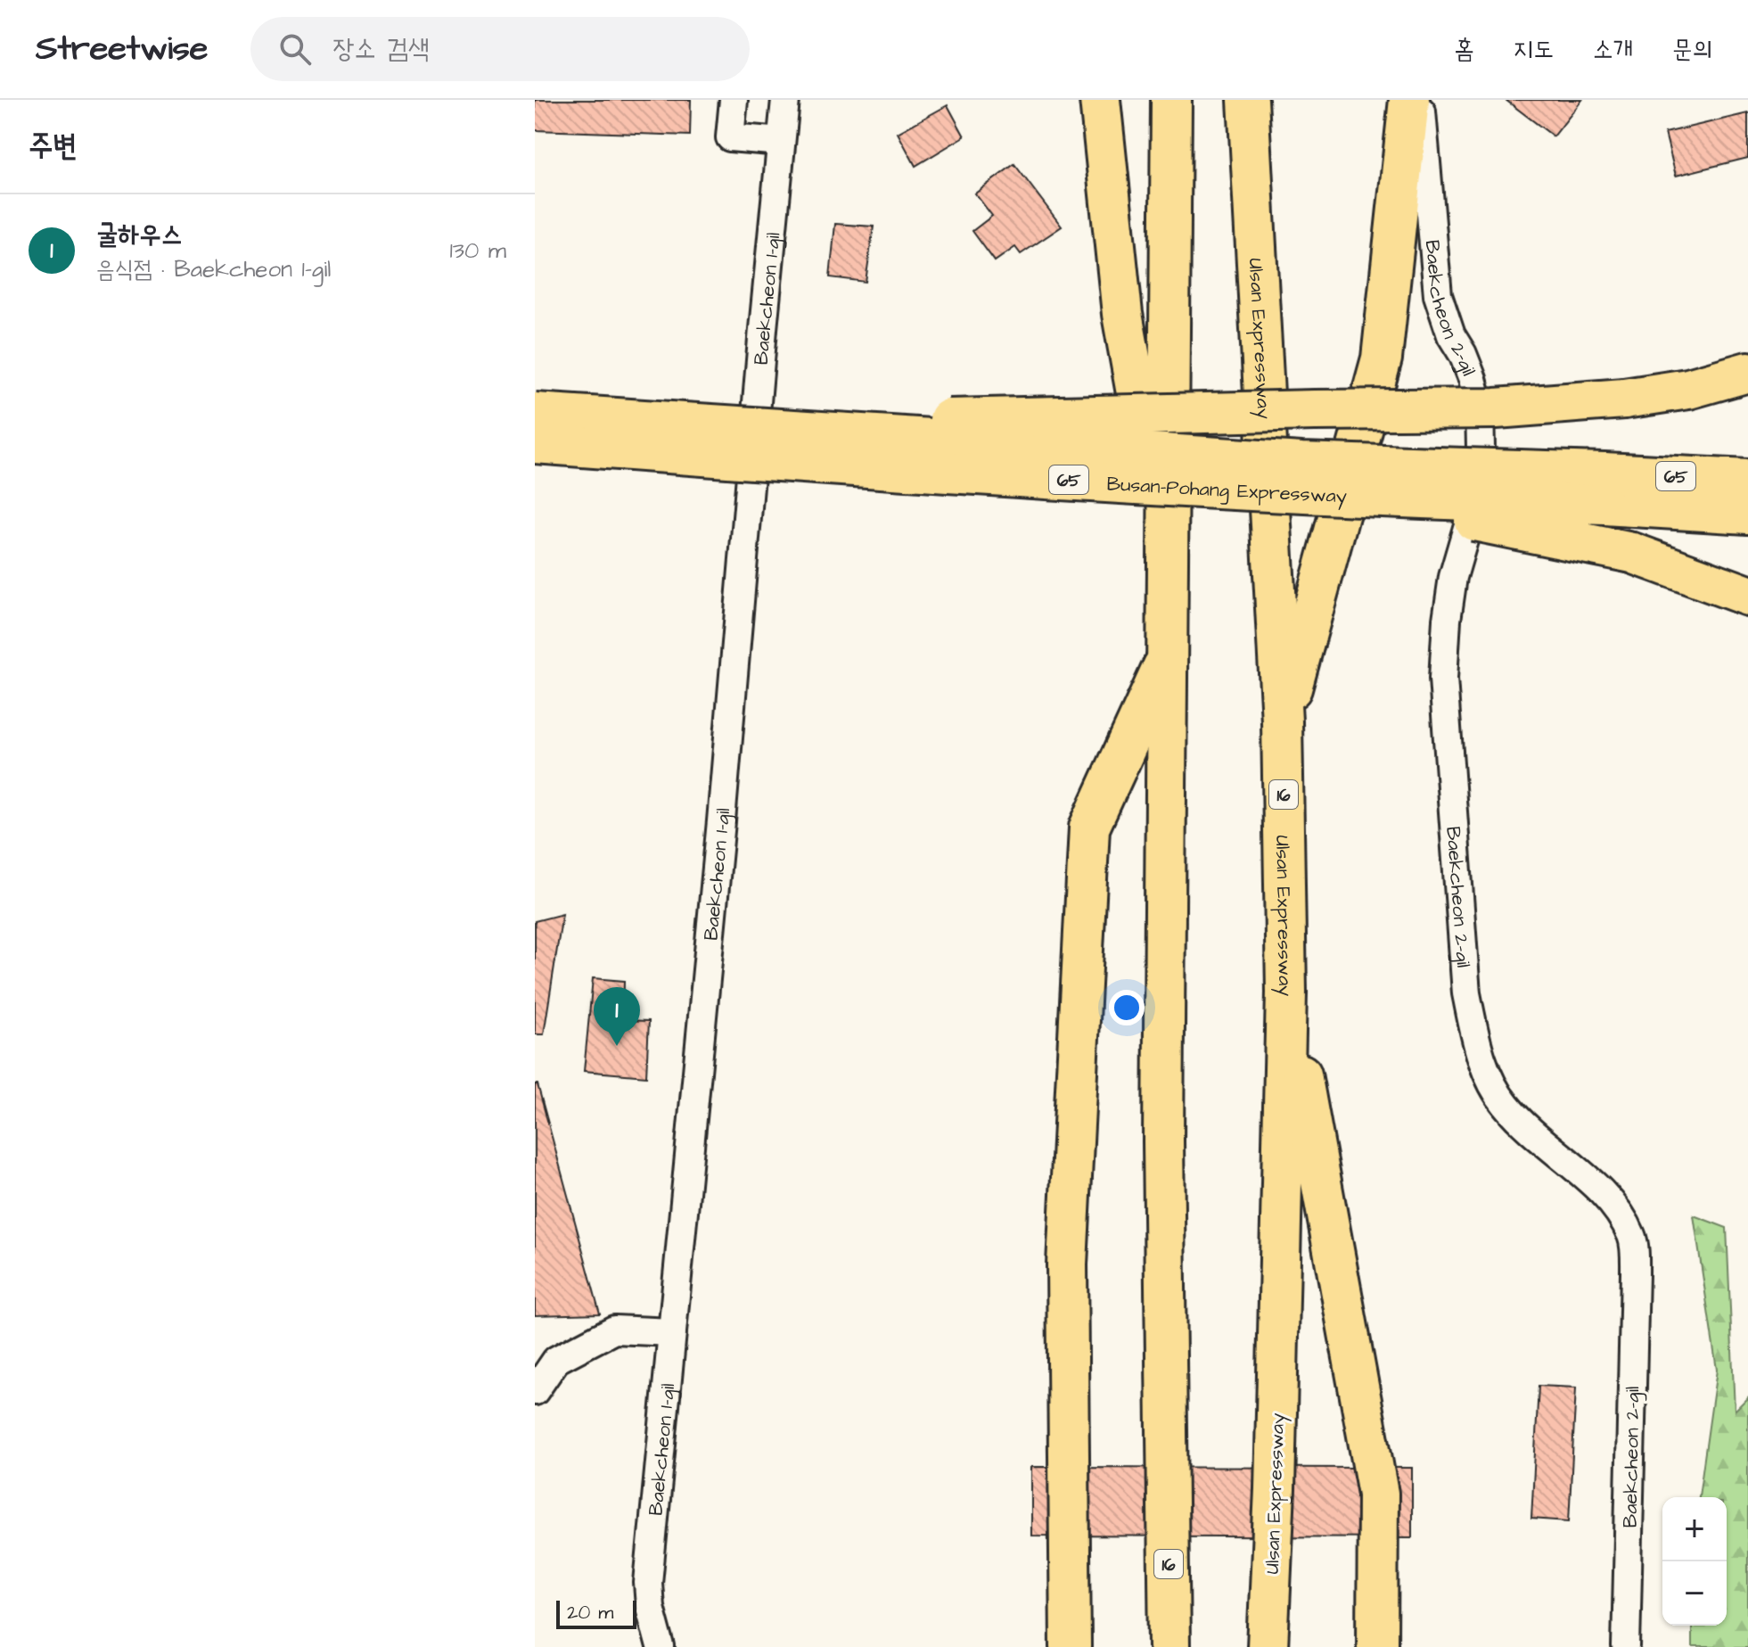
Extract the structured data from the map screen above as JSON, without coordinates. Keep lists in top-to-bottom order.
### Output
{
  "streets": {
    "highway": [
      "Ulsan Expressway",
      "65",
      "Busan-Pohang Expressway",
      "16"
    ],
    "street": ["Baekcheon 1-gil", "Baekcheon 2-gil"]
  },
  "scale_bar": "20 m",
  "page": {
    "header": "Streetwise",
    "search": "장소 검색",
    "nav": [
      "홈",
      "지도",
      "소개",
      "문의"
    ],
    "heading": "주변",
    "list": [
      {
        "mark": "1",
        "name": "굴하우스",
        "note": "음식점 · Baekcheon 1-gil",
        "value": "130 m"
      }
    ],
    "pins": "1",
    "map_buttons": ["+", "−"],
    "scale": "20 m"
  }
}
